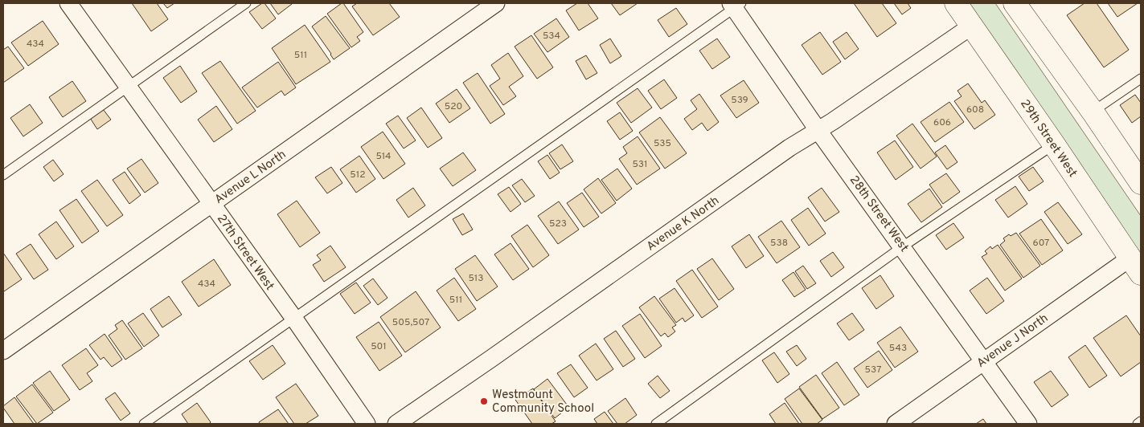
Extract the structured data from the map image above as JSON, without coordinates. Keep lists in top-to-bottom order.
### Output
{
  "streets": {
    "street": [
      "29th Street West",
      "Avenue L North",
      "28th Street West",
      "Avenue K North",
      "27th Street West",
      "Avenue J North"
    ]
  },
  "crossings": [
    ["29th Street West", "Avenue K North"],
    ["29th Street West", "Avenue J North"],
    ["Avenue L North", "27th Street West"],
    ["28th Street West", "Avenue K North"],
    ["28th Street West", "Avenue J North"]
  ],
  "places": ["Westmount Community School"],
  "house_numbers": [
    "534",
    "434",
    "511",
    "539",
    "520",
    "608",
    "606",
    "535",
    "514",
    "531",
    "512",
    "523",
    "538",
    "607",
    "513",
    "434",
    "511",
    "505,507",
    "501",
    "543",
    "537"
  ]
}
